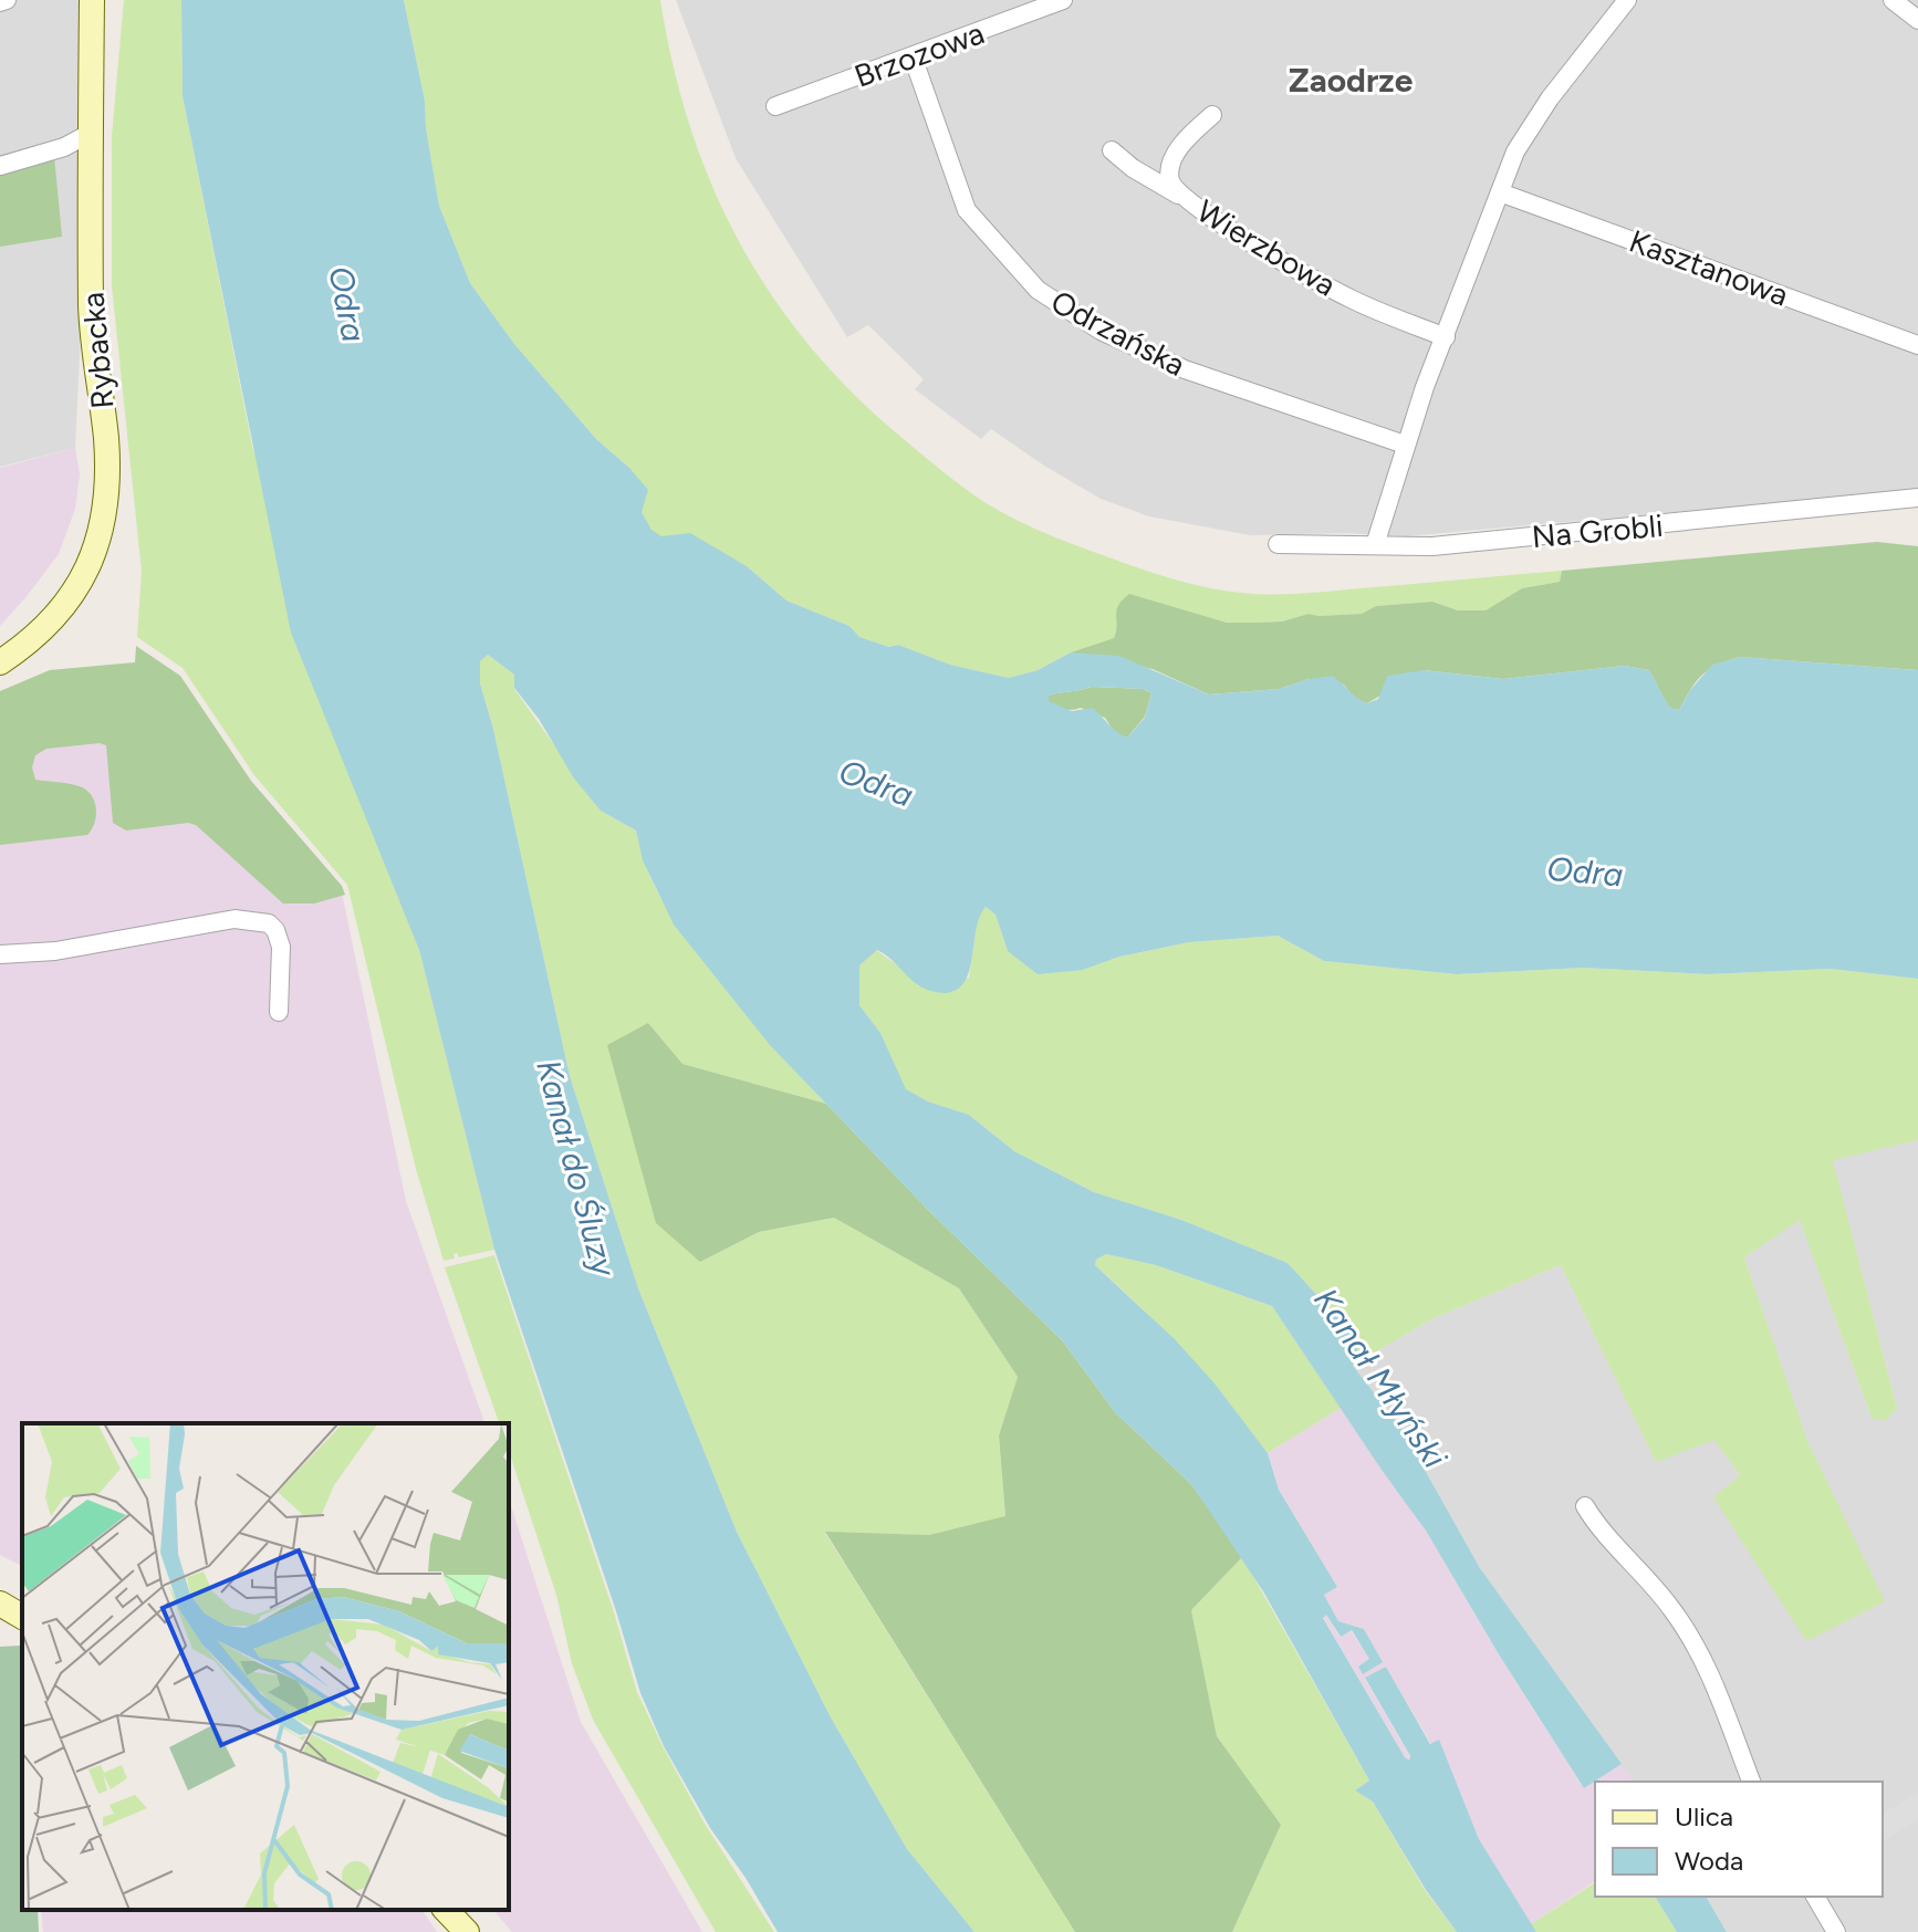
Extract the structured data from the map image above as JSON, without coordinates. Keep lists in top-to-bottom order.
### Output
{
  "streets": {
    "street": [
      "Brzozowa",
      "Wierzbowa",
      "Kasztanowa",
      "Odrzańska",
      "Rybacka",
      "Na Grobli"
    ]
  },
  "crossings": [
    ["Brzozowa", "Odrzańska"]
  ],
  "districts": ["Zaodrze"],
  "water": ["Odra", "Kanał do Śluzy", "Kanał Młyński"],
  "legend": ["Ulica", "Woda"]
}
